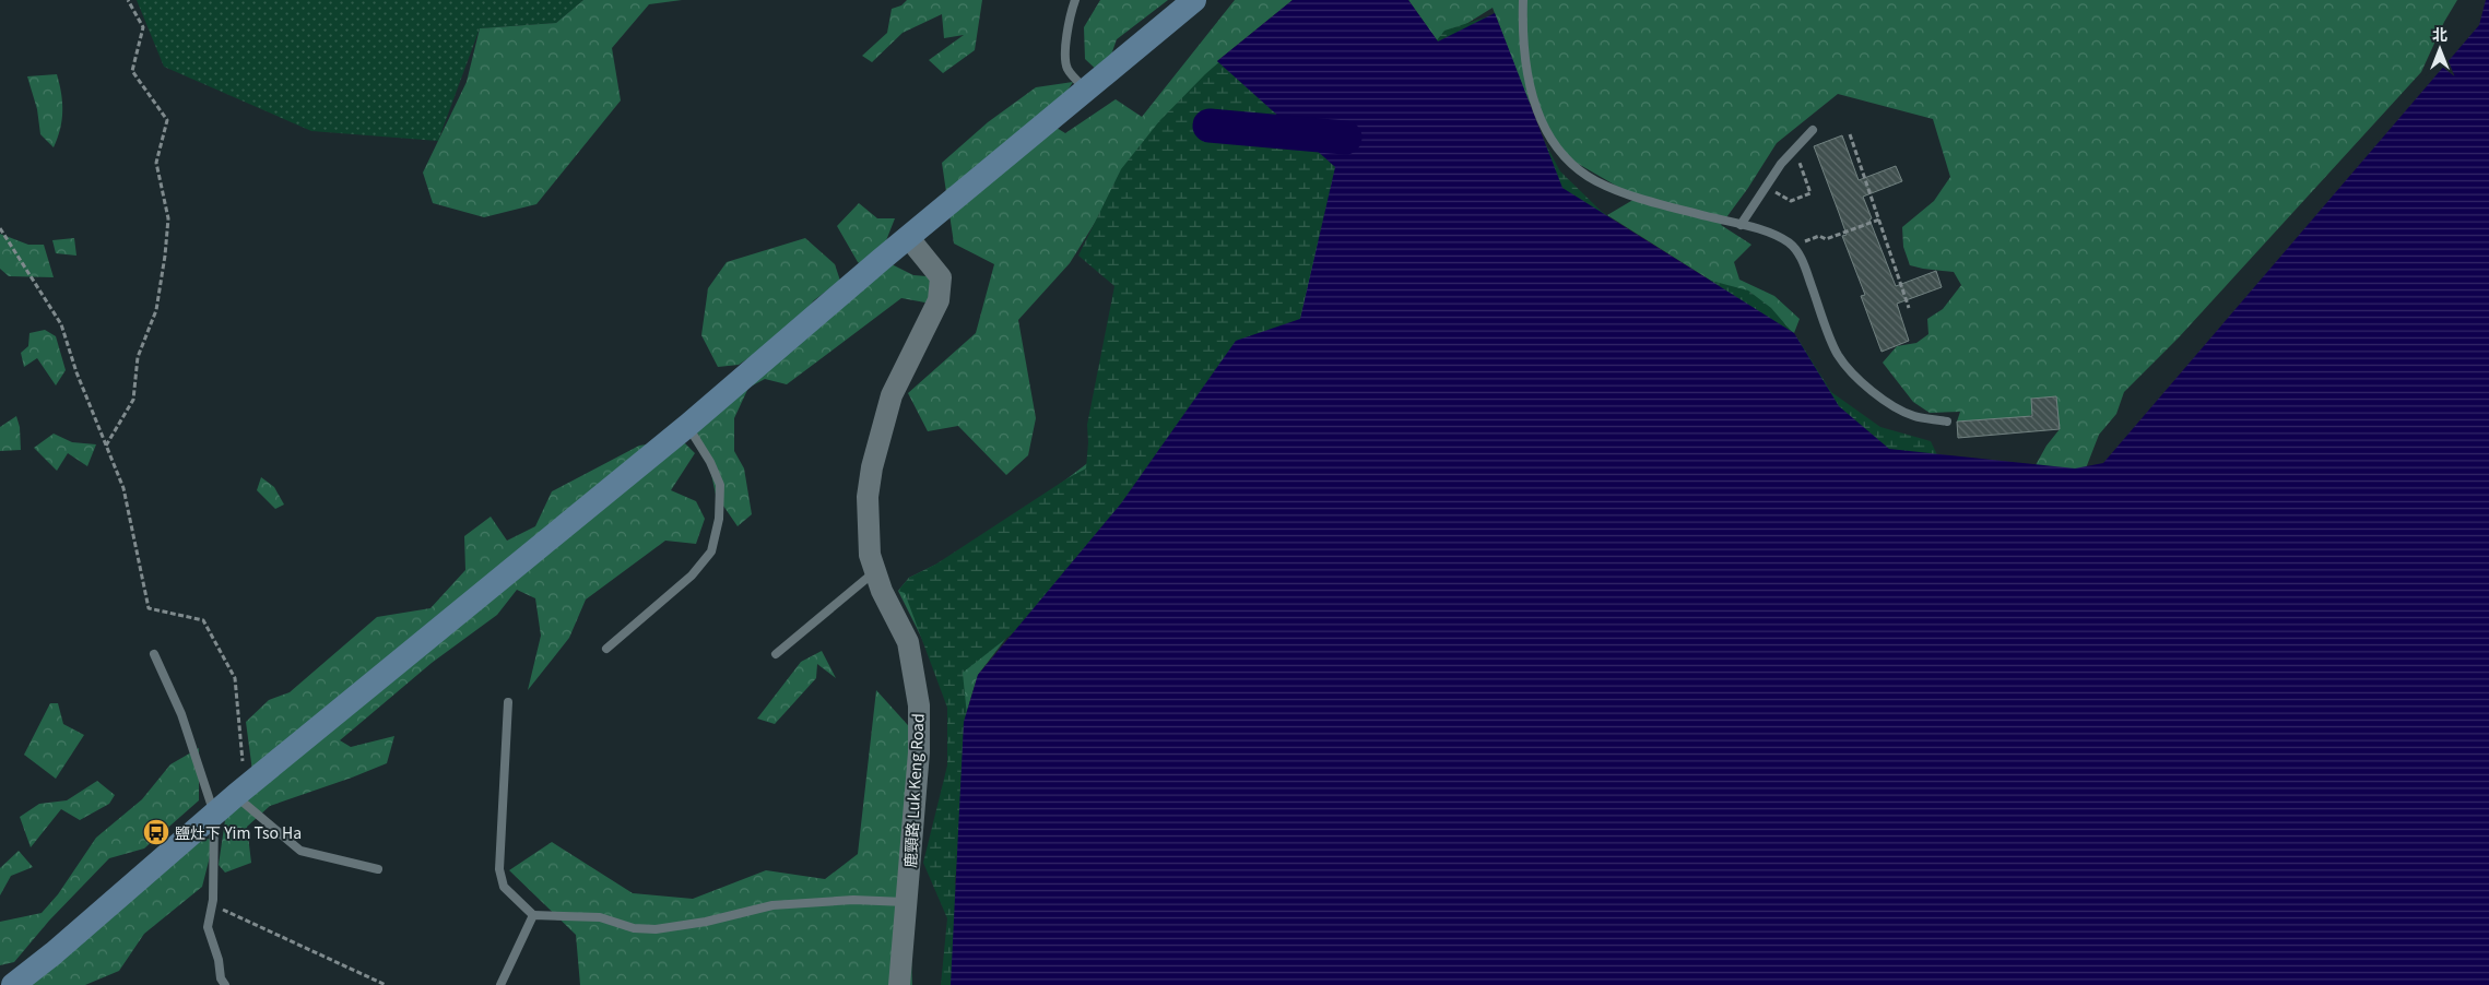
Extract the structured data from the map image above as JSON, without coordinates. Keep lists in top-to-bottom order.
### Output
{
  "streets": {
    "street": ["鹿頸路 Luk Keng Road"]
  },
  "places": {
    "bus stop": ["鹽灶下 Yim Tso Ha"]
  },
  "north": "top"
}
